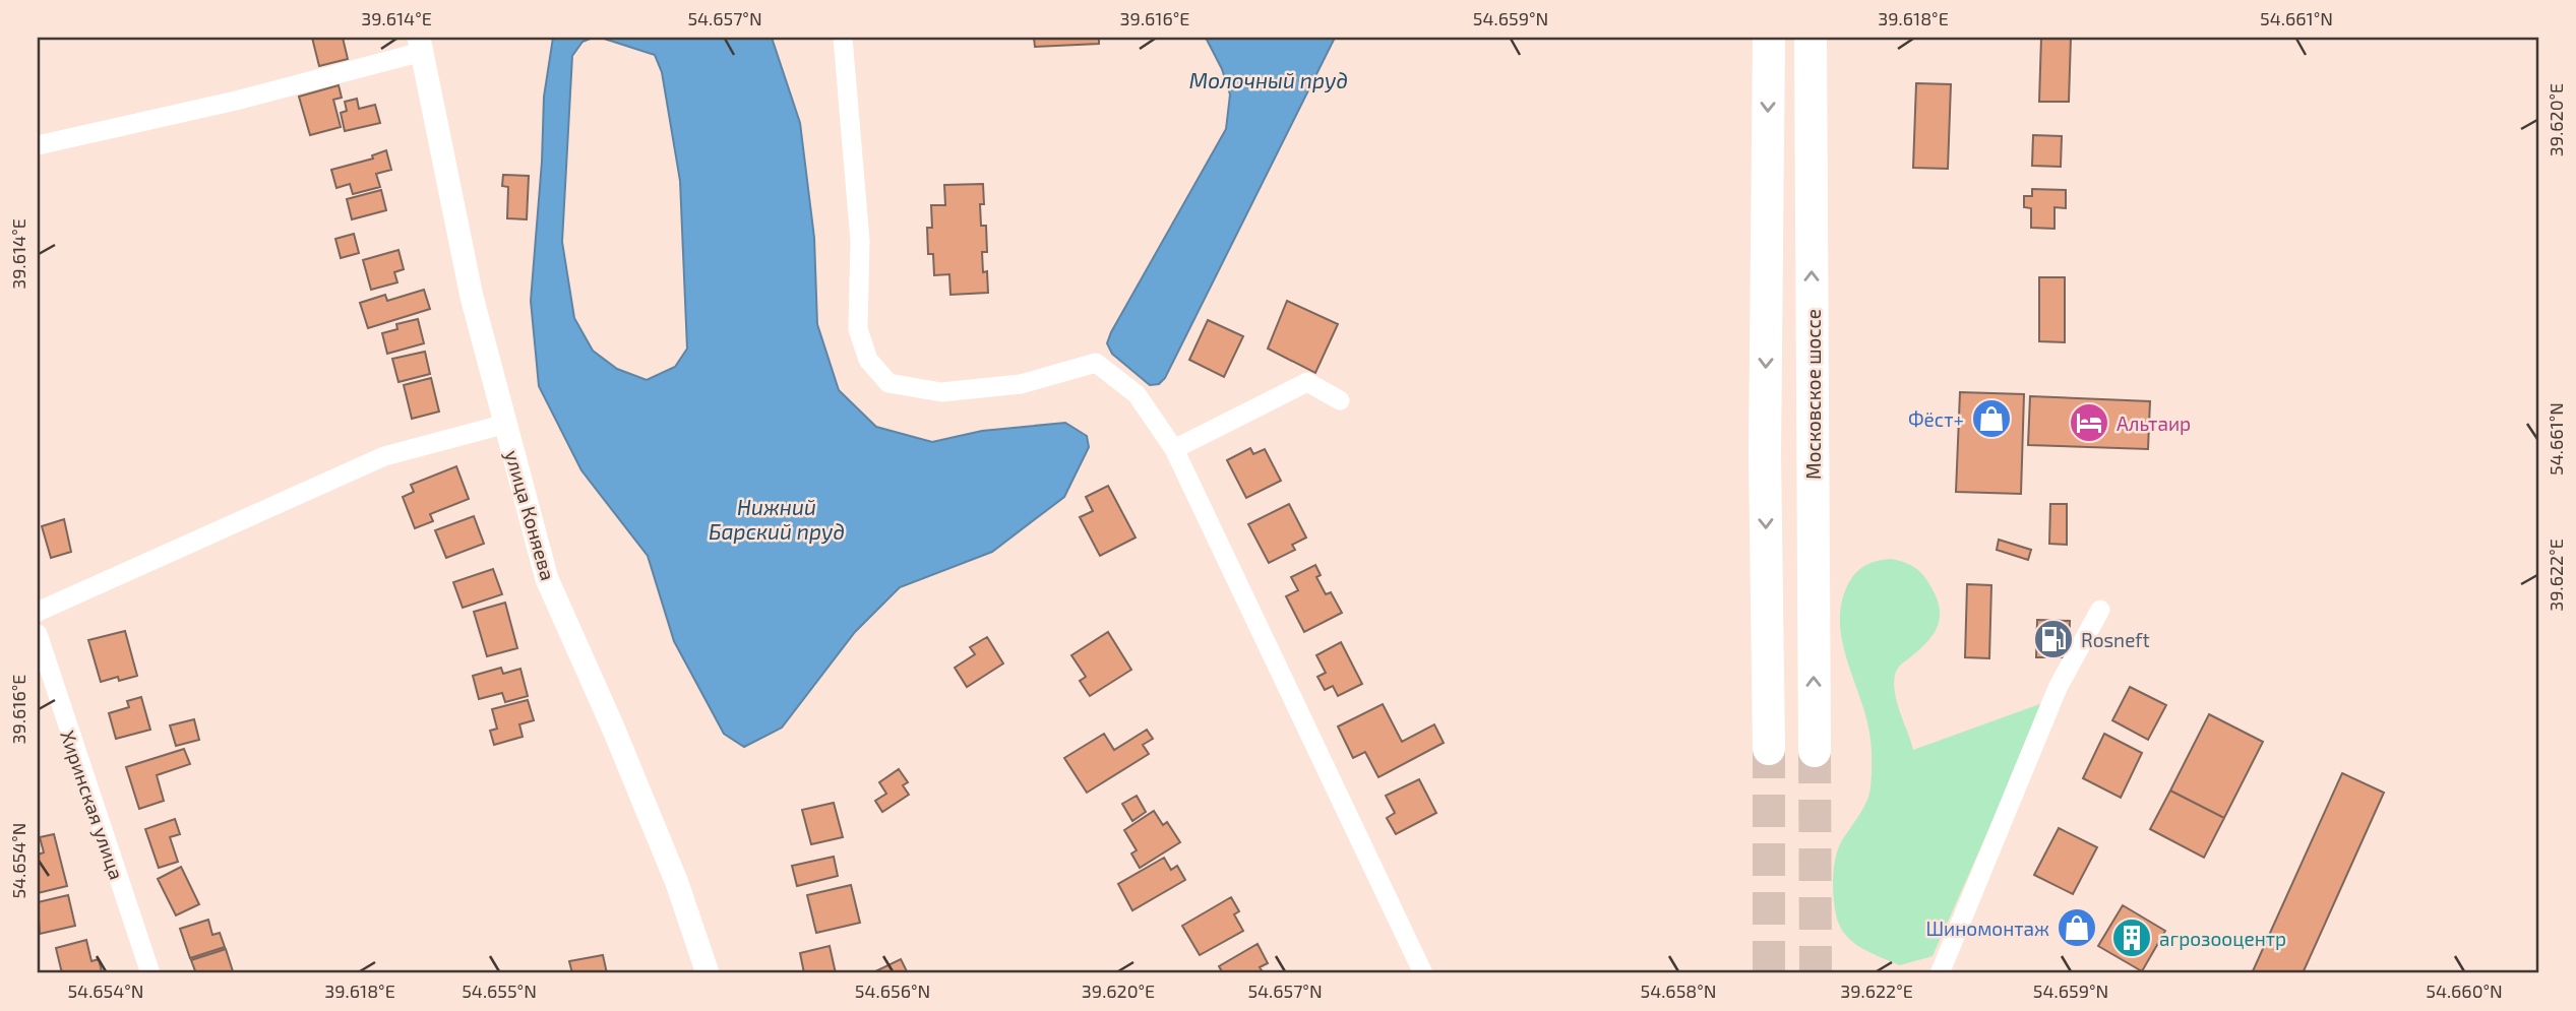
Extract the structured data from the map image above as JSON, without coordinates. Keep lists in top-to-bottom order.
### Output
{
  "streets": {
    "highway": ["Московское шоссе"],
    "street": ["улица Коняева", "Хиринская улица"]
  },
  "water": ["Молочный пруд", "Нижний Барский пруд"],
  "places": {
    "shop": ["Фёст+", "Шиномонтаж"],
    "hotel": ["Альтаир"],
    "fuel station": ["Rosneft"],
    "building": ["агрозооцентр"]
  },
  "coordinates": [
    "39.614°E",
    "54.657°N",
    "39.616°E",
    "54.659°N",
    "39.618°E",
    "54.661°N",
    "39.620°E",
    "39.622°E",
    "54.654°N",
    "54.655°N",
    "54.656°N",
    "54.658°N",
    "54.660°N"
  ]
}
